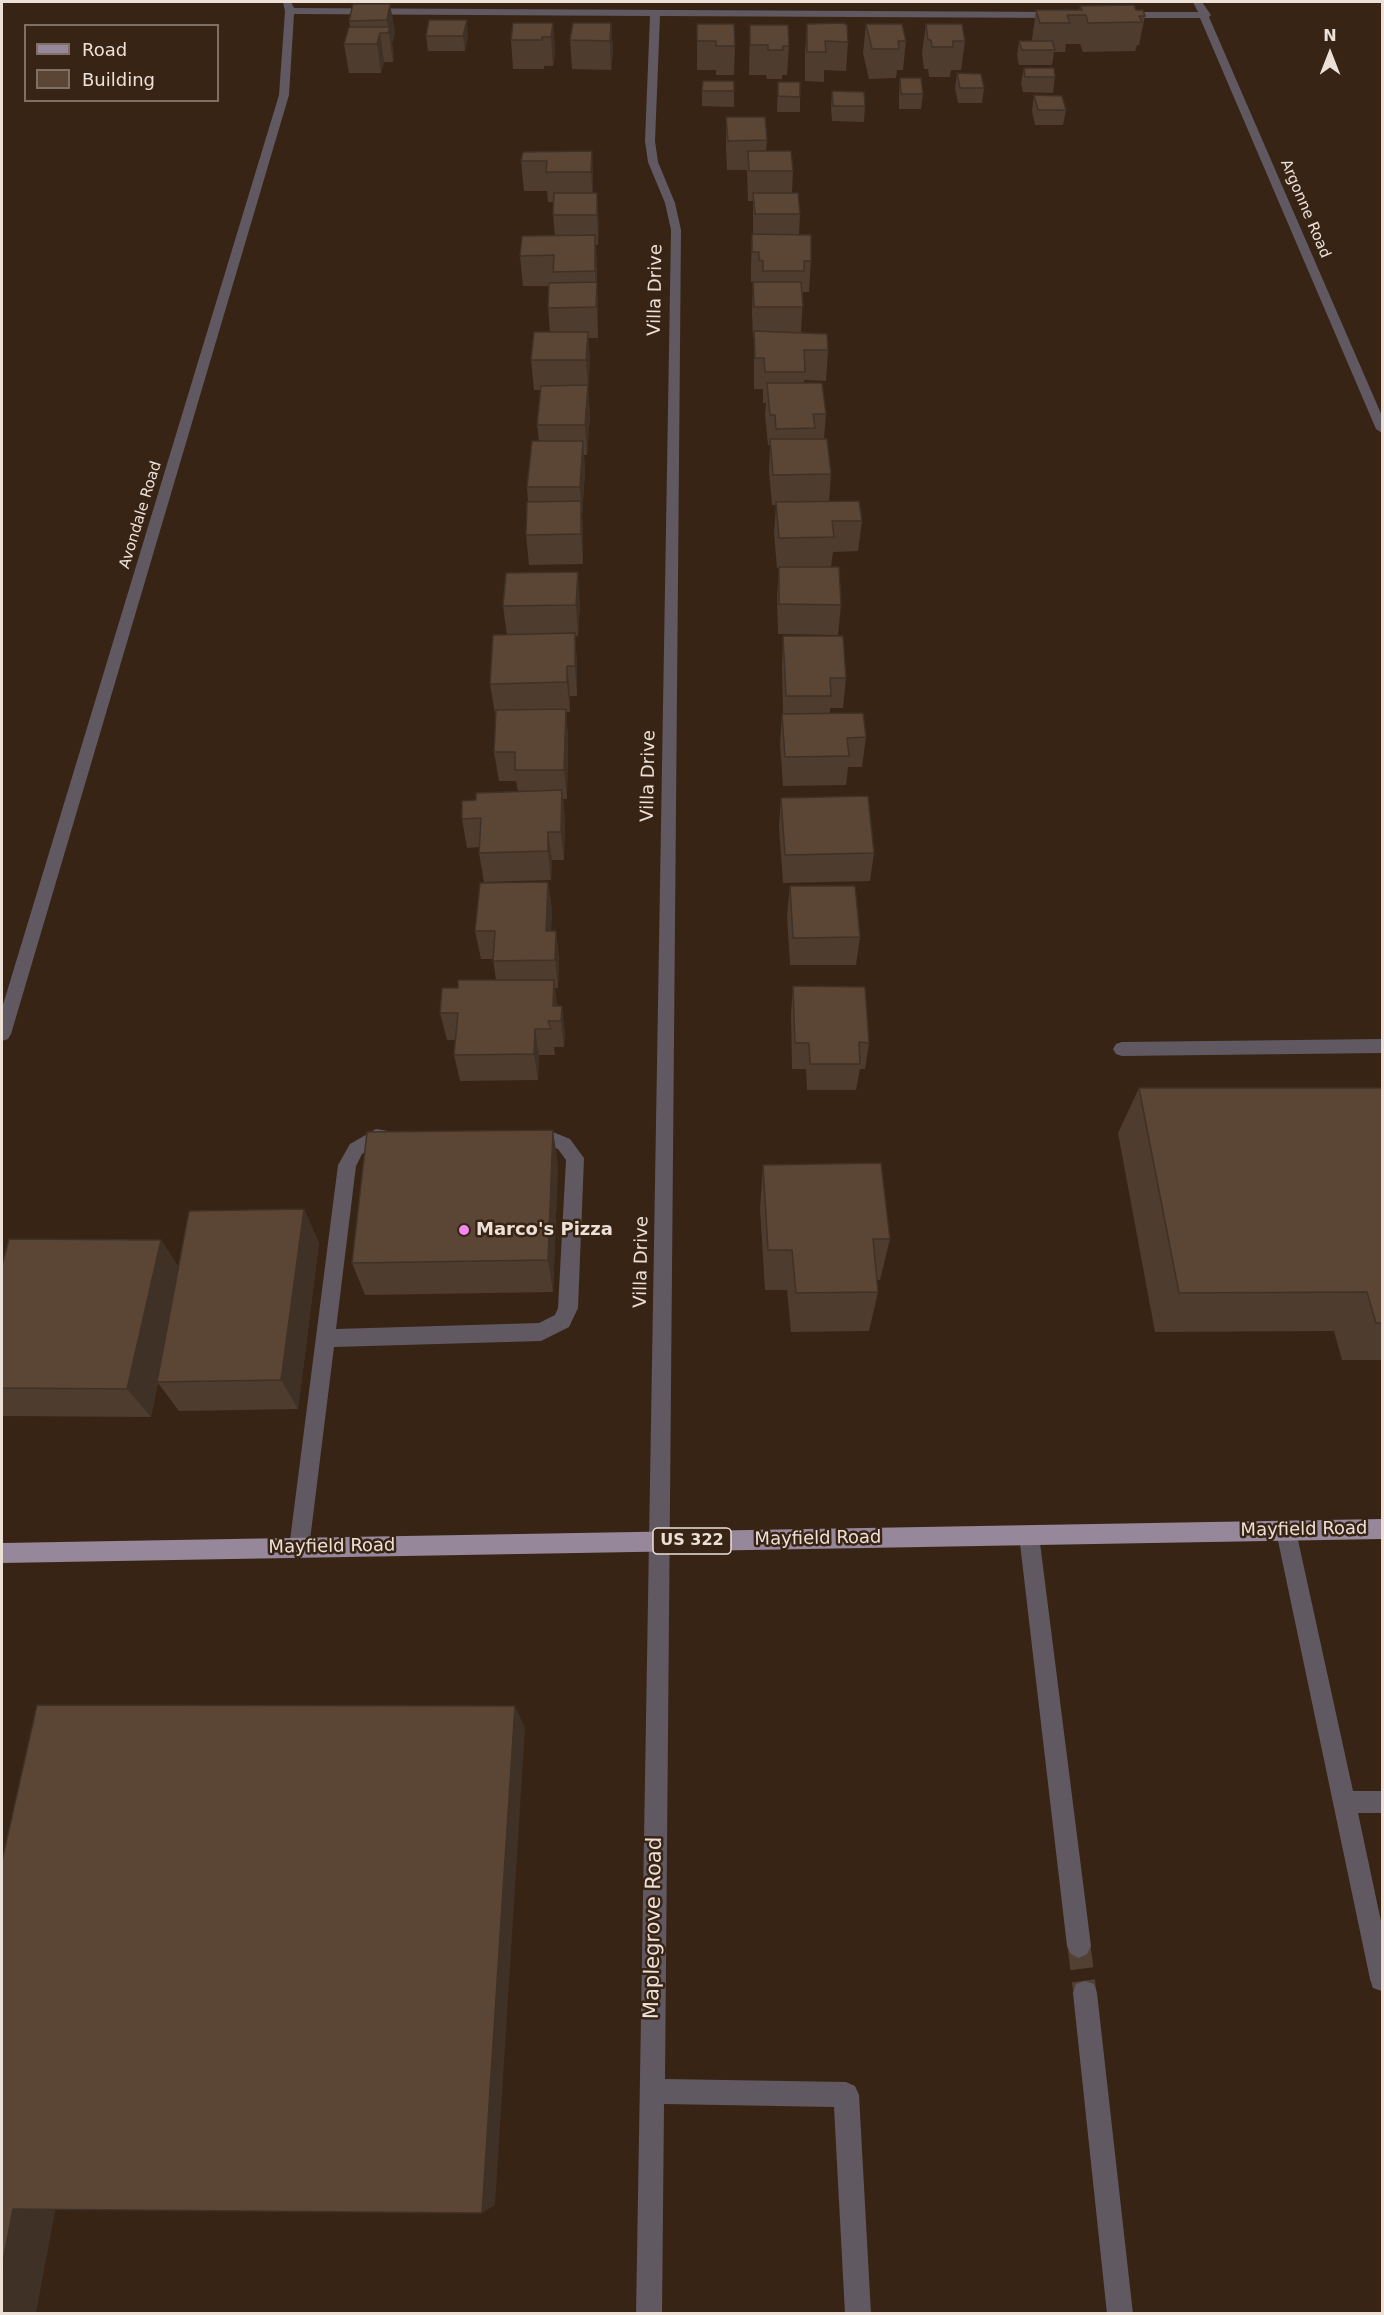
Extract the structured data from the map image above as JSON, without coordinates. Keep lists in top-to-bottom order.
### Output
{
  "streets": {
    "main road": ["Mayfield Road", "US 322"],
    "street": [
      "Argonne Road",
      "Villa Drive",
      "Avondale Road",
      "Maplegrove Road"
    ]
  },
  "crossings": [
    ["Villa Drive", "Mayfield Road"],
    ["Villa Drive", "Maplegrove Road"],
    ["Mayfield Road", "Maplegrove Road"]
  ],
  "places": ["Marco's Pizza"],
  "legend": ["Road", "Building"],
  "north": "top"
}
